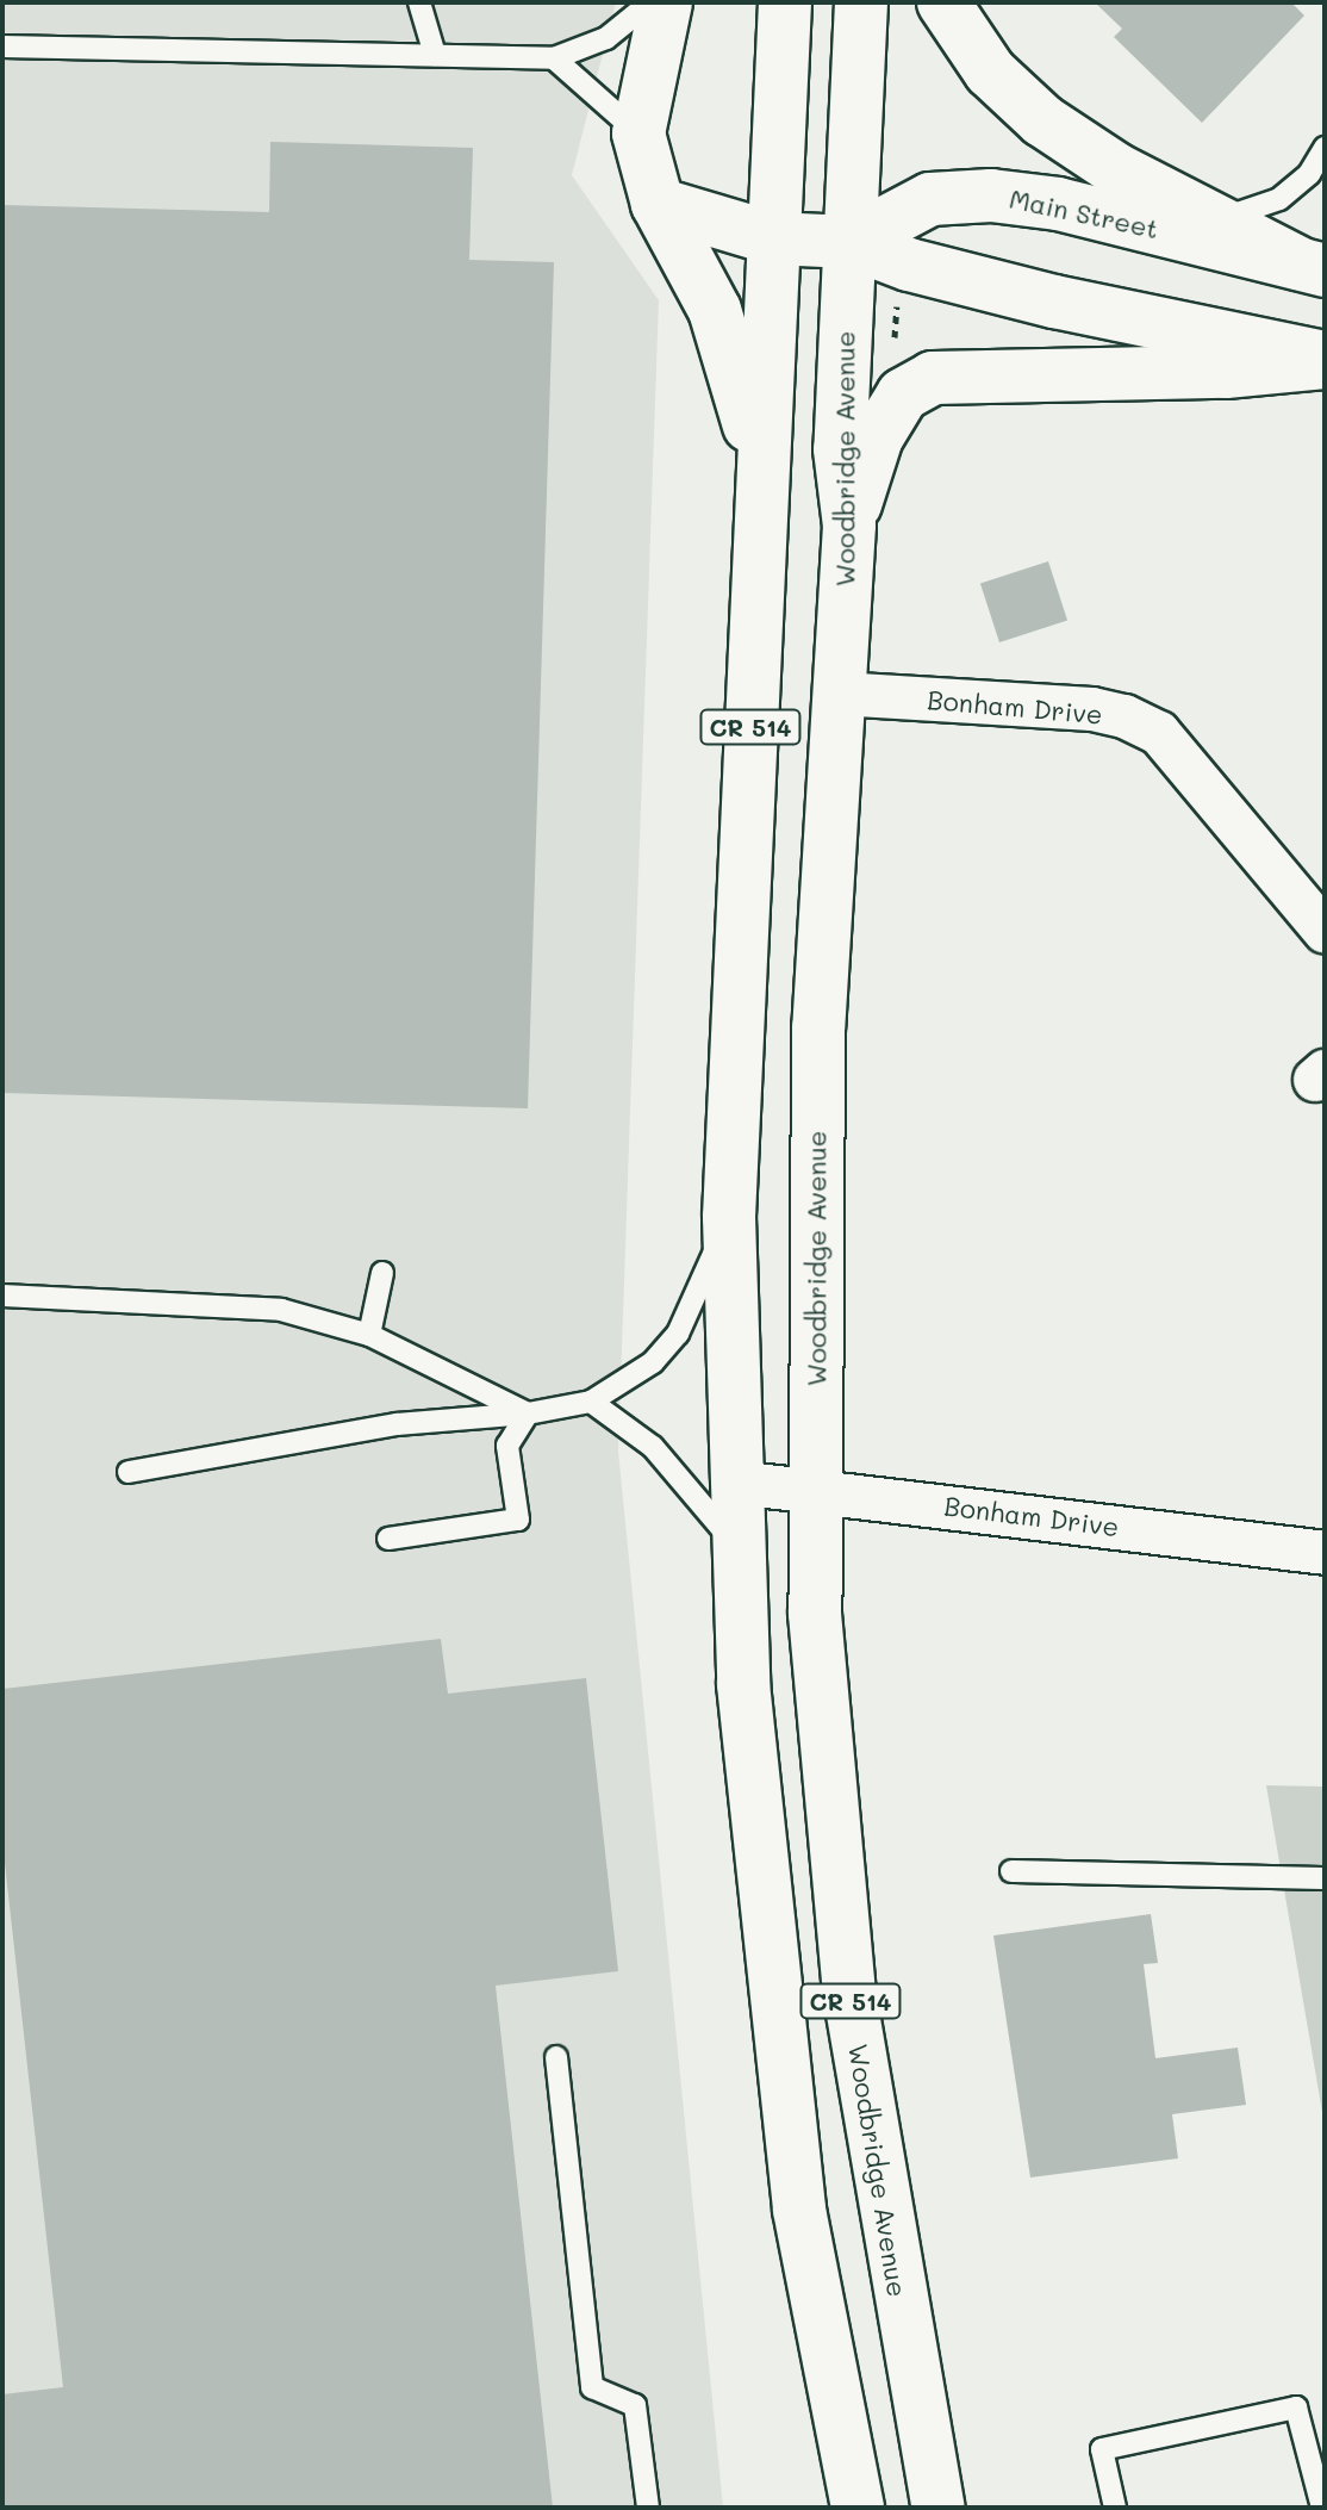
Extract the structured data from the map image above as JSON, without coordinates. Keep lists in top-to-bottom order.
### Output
{
  "streets": {
    "main road": ["Main Street", "Woodbridge Avenue", "CR 514"],
    "street": ["Bonham Drive"]
  },
  "crossings": [
    ["Main Street", "Woodbridge Avenue"],
    ["Woodbridge Avenue", "Bonham Drive"],
    ["Bonham Drive", "CR 514"]
  ]
}
